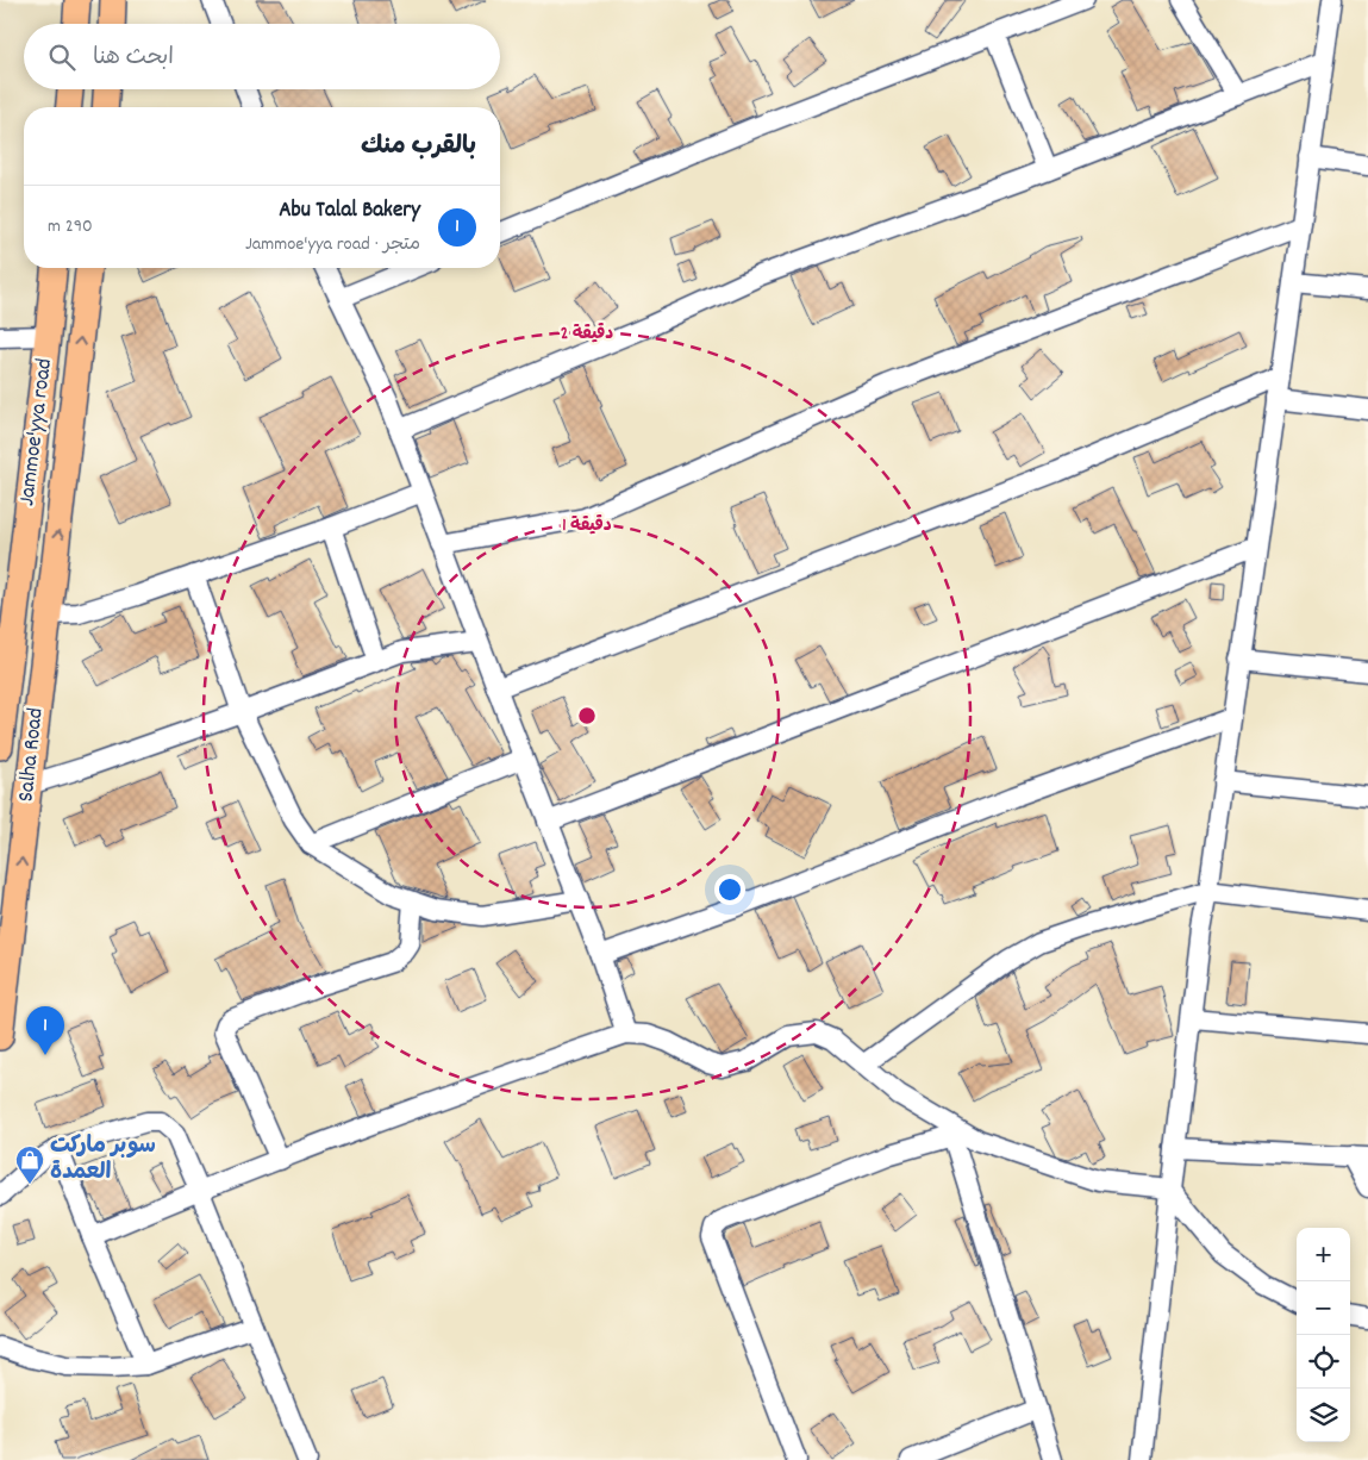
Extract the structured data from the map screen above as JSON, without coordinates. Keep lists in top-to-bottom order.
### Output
{
  "streets": {
    "main road": ["Jammoe'yya road", "Salha Road"]
  },
  "crossings": [
    ["Jammoe'yya road", "Salha Road"]
  ],
  "one_way": ["Salha Road"],
  "places": {
    "shop": ["سوبر ماركت العمدة"]
  },
  "page": {
    "search": "ابحث هنا",
    "heading": "بالقرب منك",
    "list": [
      {
        "mark": "1",
        "name": "Abu Talal Bakery",
        "note": "متجر · Jammoe'yya road",
        "value": "290 m"
      }
    ],
    "pins": "1",
    "map_buttons": ["+", "−"]
  },
  "rings": ["2 دقيقة", "1 دقيقة"]
}
